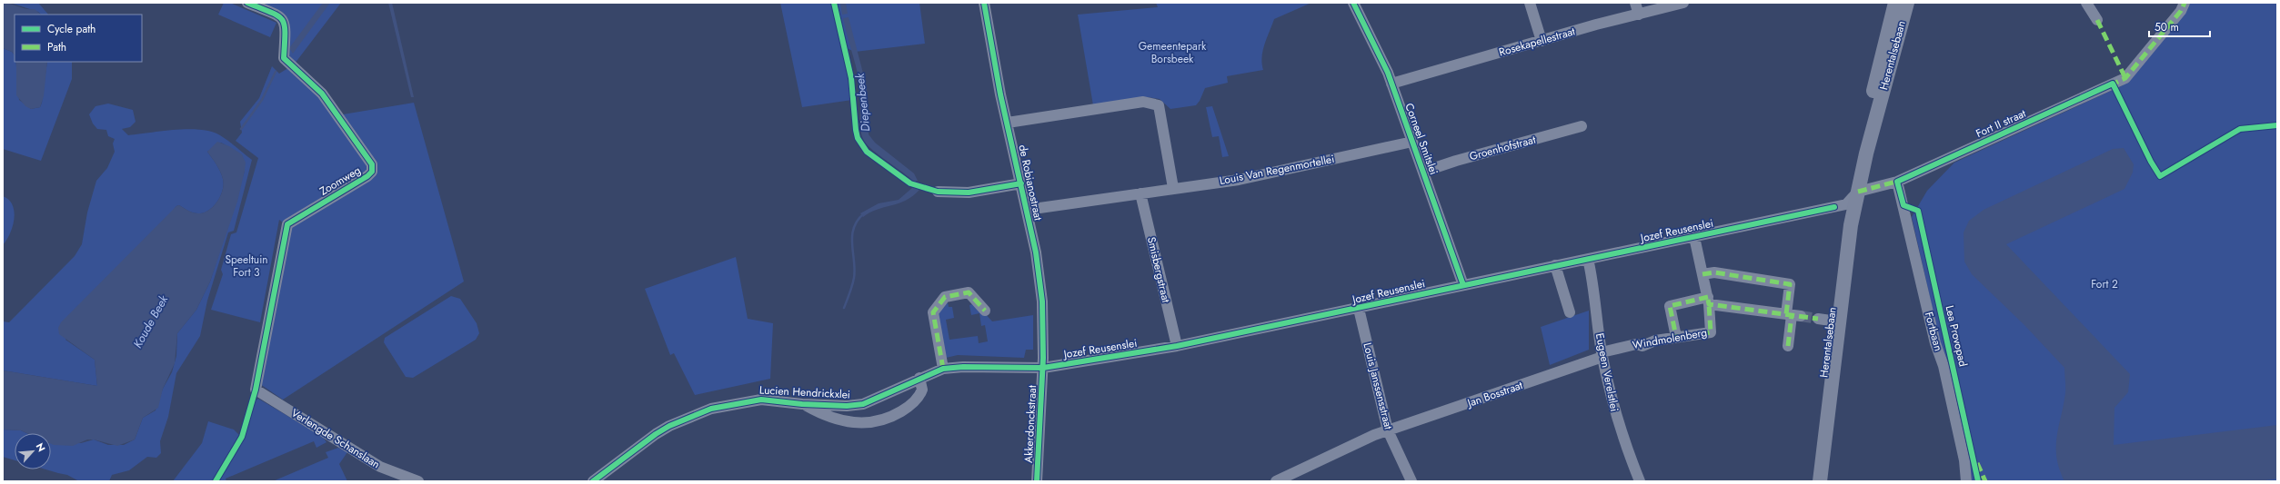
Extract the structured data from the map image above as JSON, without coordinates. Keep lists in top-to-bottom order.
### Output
{
  "streets": {
    "main road": ["Herentalsebaan"],
    "street": [
      "Rosekapellestraat",
      "Fort II straat",
      "Corneel Smitslei",
      "Groenhofstraat",
      "Louis Van Regenmortellei",
      "Zoomweg",
      "de Robianostraat",
      "Jozef Reusenslei",
      "Smisbergstraat",
      "Fortbaan",
      "Windmolenberg",
      "Eugeen Verelstlei",
      "Louis Janssensstraat",
      "Lucien Hendrickxlei",
      "Jan Bosstraat",
      "Akkerdonckstraat",
      "Verlengde Schanslaan"
    ],
    "cycle path": ["Lea Provopad"]
  },
  "crossings": [
    ["Rosekapellestraat", "Corneel Smitslei"],
    ["Herentalsebaan", "Fort II straat"],
    ["Herentalsebaan", "Jozef Reusenslei"],
    ["Fort II straat", "Fortbaan"],
    ["Corneel Smitslei", "Groenhofstraat"],
    ["Corneel Smitslei", "Louis Van Regenmortellei"],
    ["Corneel Smitslei", "Jozef Reusenslei"],
    ["Louis Van Regenmortellei", "de Robianostraat"],
    ["Louis Van Regenmortellei", "Smisbergstraat"],
    ["Zoomweg", "Verlengde Schanslaan"],
    ["de Robianostraat", "Jozef Reusenslei"],
    ["de Robianostraat", "Akkerdonckstraat"],
    ["Jozef Reusenslei", "Smisbergstraat"],
    ["Jozef Reusenslei", "Windmolenberg"],
    ["Jozef Reusenslei", "Eugeen Verelstlei"],
    ["Jozef Reusenslei", "Louis Janssensstraat"],
    ["Jozef Reusenslei", "Lucien Hendrickxlei"],
    ["Jozef Reusenslei", "Akkerdonckstraat"],
    ["Windmolenberg", "Eugeen Verelstlei"],
    ["Windmolenberg", "Jan Bosstraat"],
    ["Eugeen Verelstlei", "Jan Bosstraat"],
    ["Louis Janssensstraat", "Jan Bosstraat"]
  ],
  "water": ["Diepenbeek", "Koude Beek"],
  "parks": ["Gemeentepark Borsbeek", "Speeltuin Fort 3", "Fort 2"],
  "legend": ["Cycle path", "Path"],
  "scale_bar": "50 m",
  "north": "top right"
}
